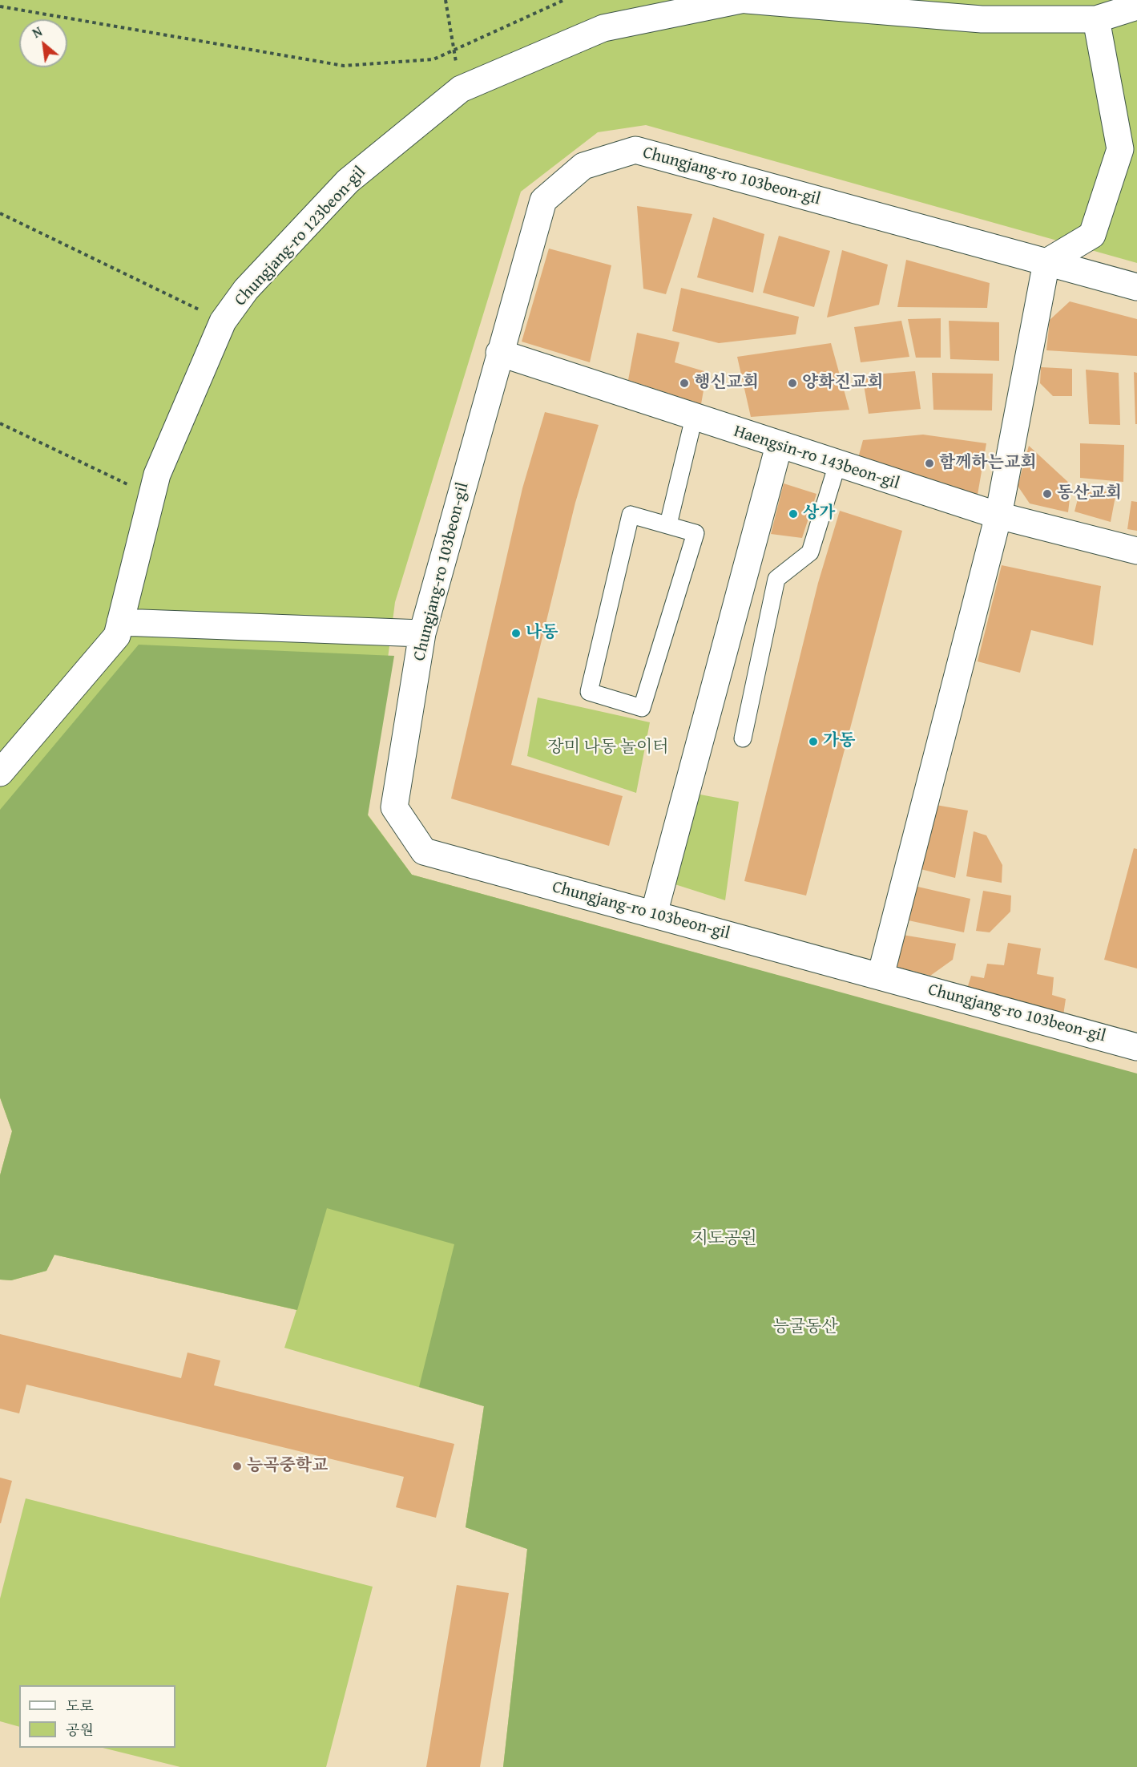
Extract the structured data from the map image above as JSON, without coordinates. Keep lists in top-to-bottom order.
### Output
{
  "streets": {
    "street": ["Chungjang-ro 103beon-gil", "Chungjang-ro 123beon-gil", "Haengsin-ro 143beon-gil"]
  },
  "crossings": [
    ["Chungjang-ro 103beon-gil", "Haengsin-ro 143beon-gil"]
  ],
  "parks": ["장미 나동 놀이터", "지도공원", "능굴동산"],
  "places": [
    "행신교회",
    "양화진교회",
    "함께하는교회",
    "동산교회",
    "상가",
    "나동",
    "가동",
    "능곡중학교"
  ],
  "legend": ["도로", "공원"],
  "north": "top left"
}
